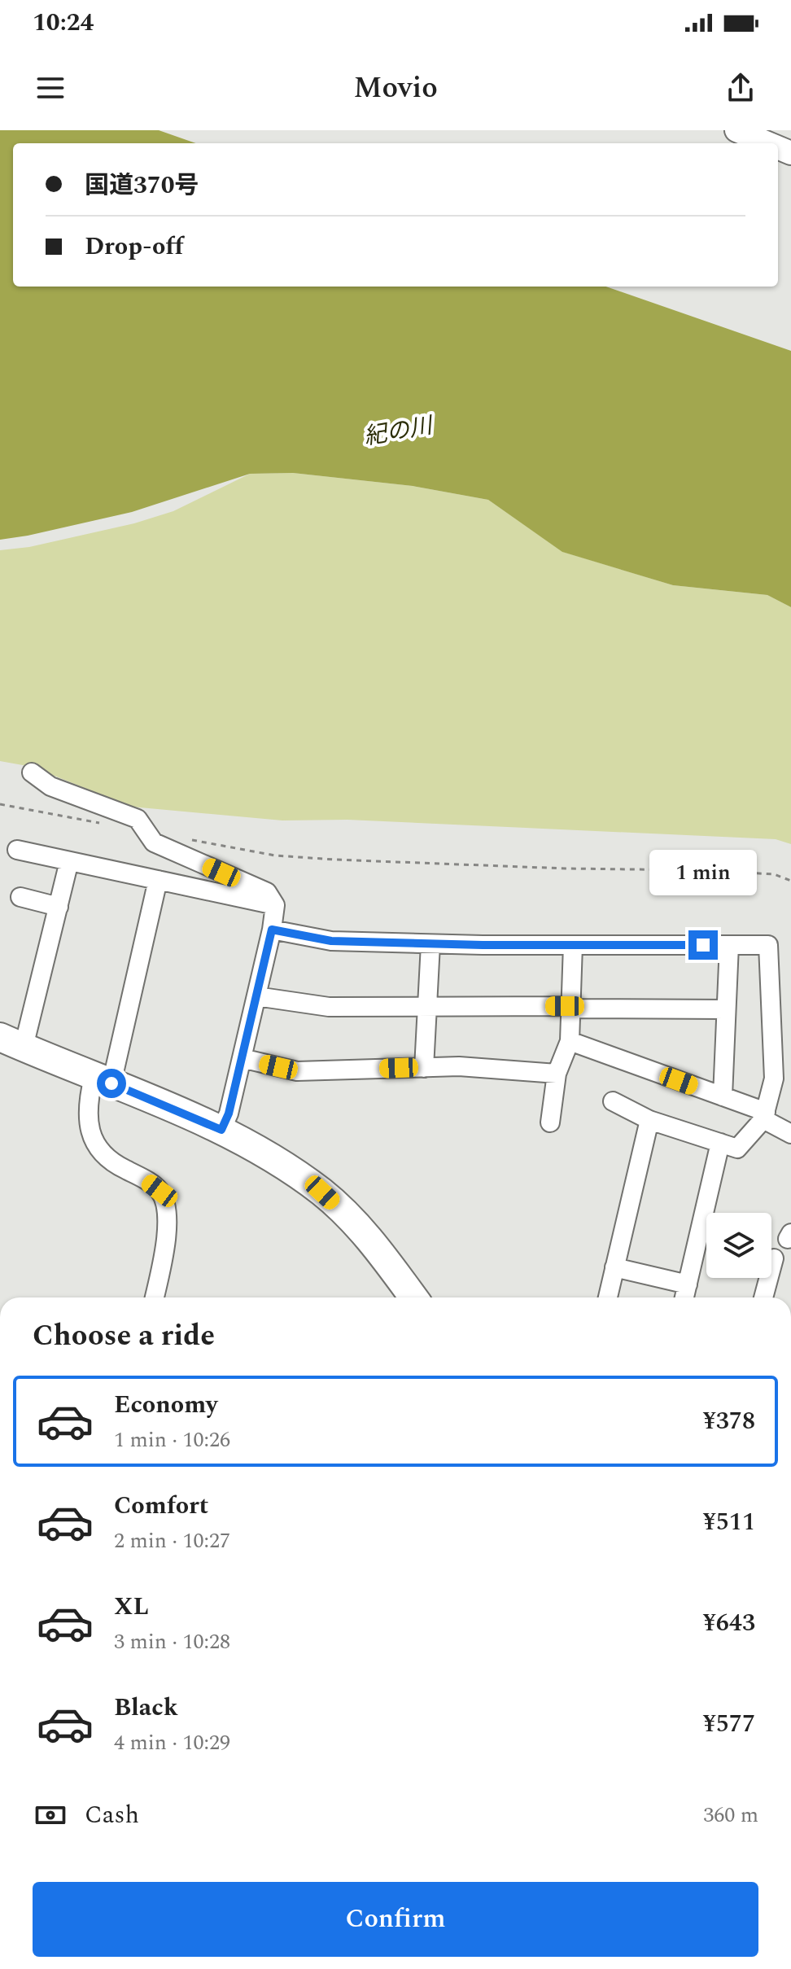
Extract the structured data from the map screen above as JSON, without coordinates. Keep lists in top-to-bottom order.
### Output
{
  "water": ["紀の川"],
  "page": {
    "status": "10:24",
    "header": "Movio",
    "banner": ["国道370号", "Drop-off"],
    "bubble": "1 min",
    "heading": "Choose a ride",
    "list": [
      {
        "name": "Economy",
        "note": "1 min · 10:26",
        "value": "¥378"
      },
      {
        "name": "Comfort",
        "note": "2 min · 10:27",
        "value": "¥511"
      },
      {
        "name": "XL",
        "note": "3 min · 10:28",
        "value": "¥643"
      },
      {
        "name": "Black",
        "note": "4 min · 10:29",
        "value": "¥577"
      }
    ],
    "pay": ["Cash", "360 m"],
    "buttons": "Confirm"
  }
}
